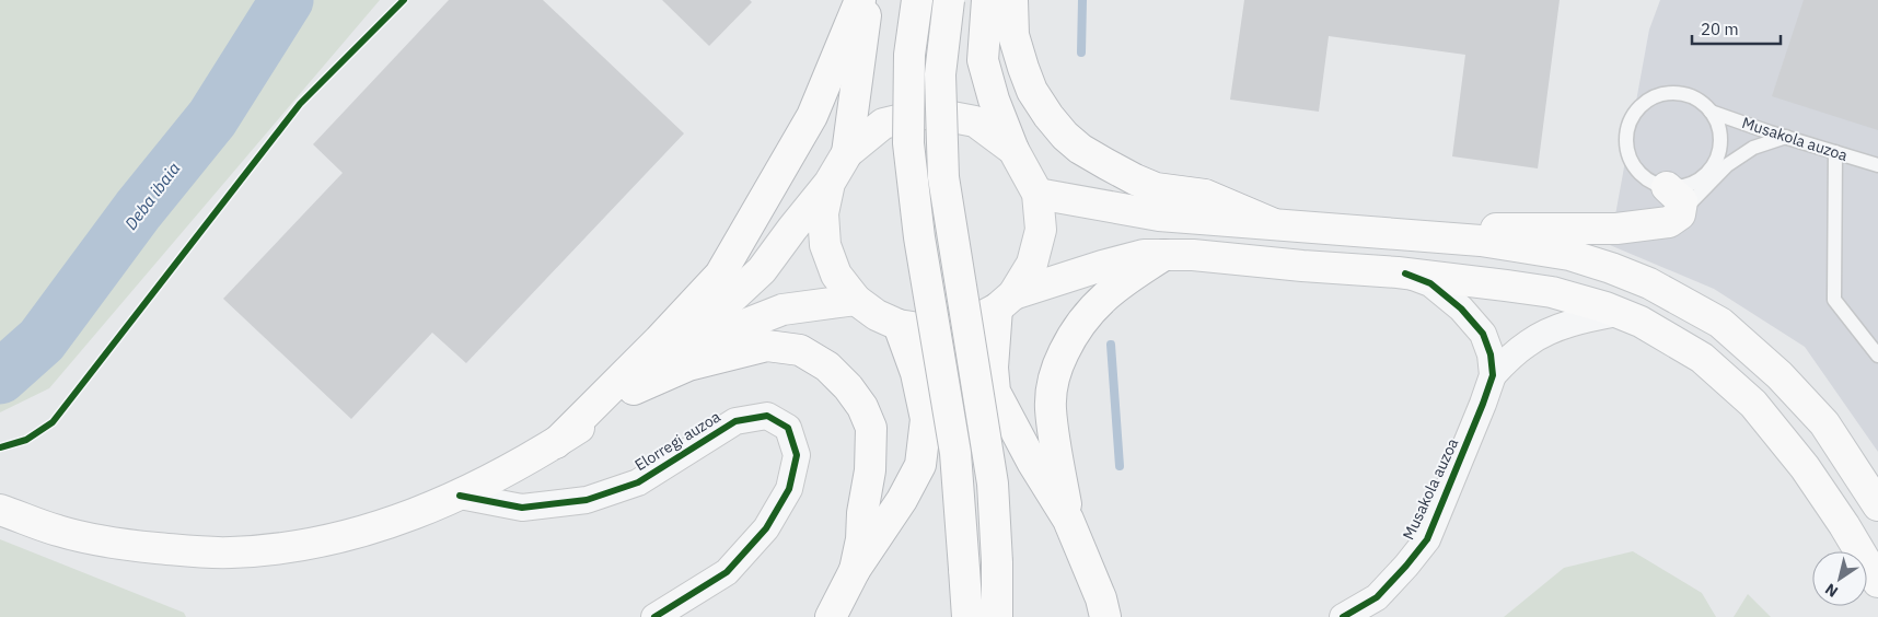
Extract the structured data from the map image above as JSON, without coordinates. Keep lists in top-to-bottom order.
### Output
{
  "streets": {
    "street": ["Musakola auzoa", "Elorregi auzoa"]
  },
  "water": ["Deba ibaia"],
  "scale_bar": "20 m",
  "north": "bottom left"
}
